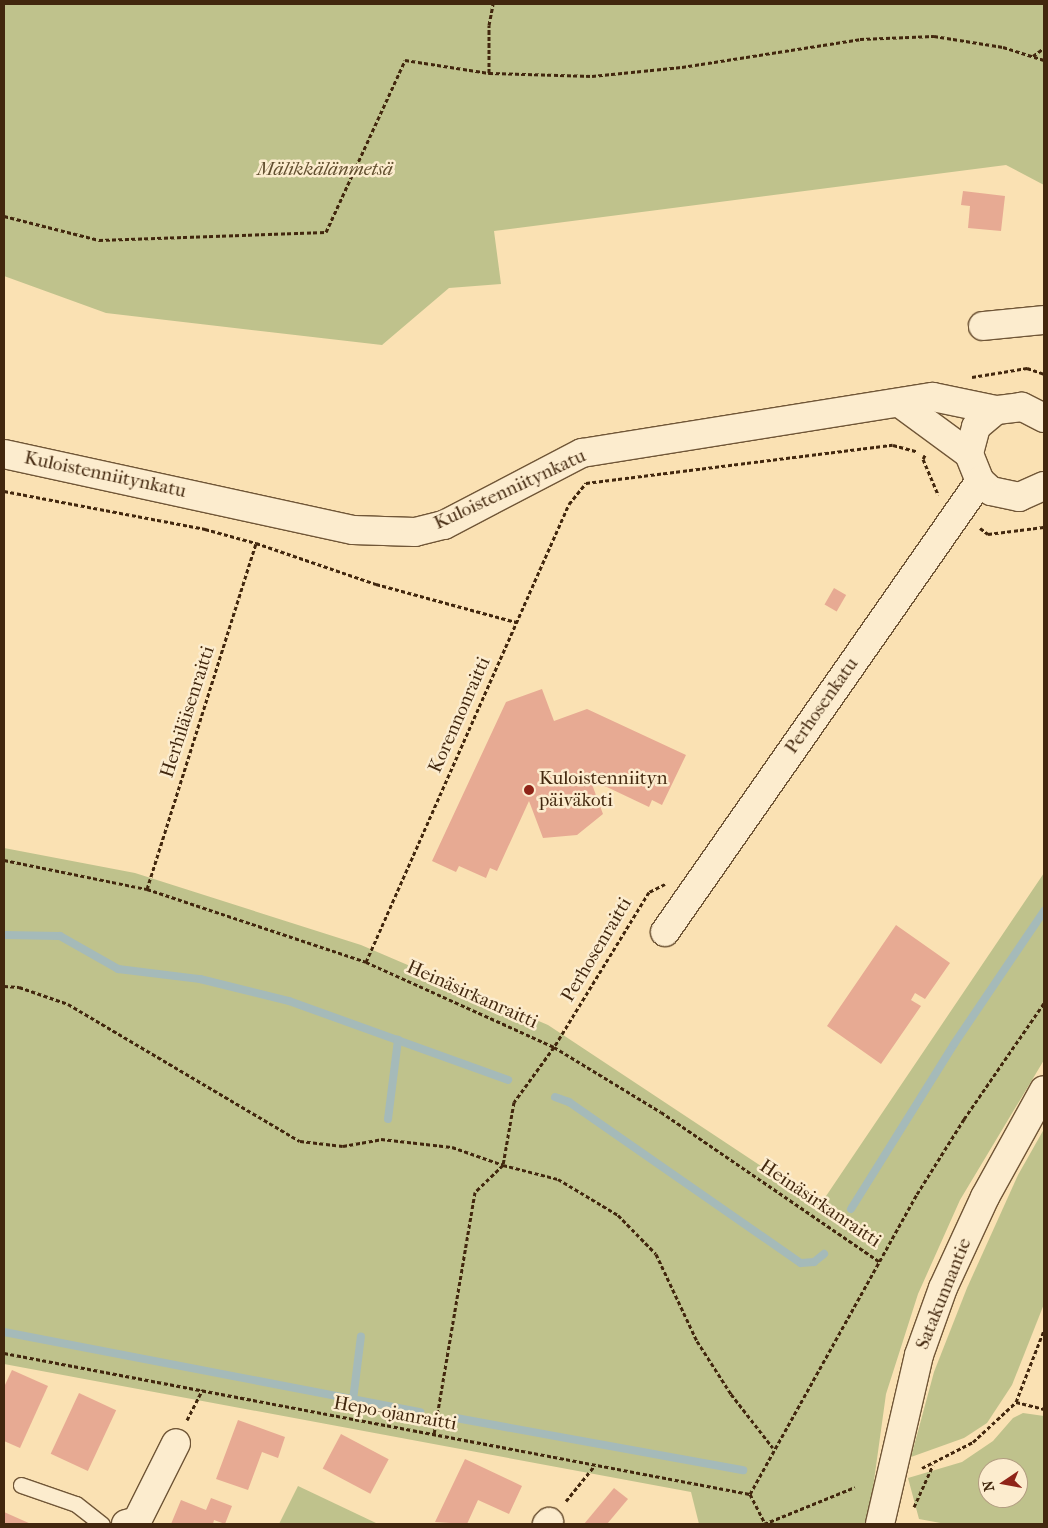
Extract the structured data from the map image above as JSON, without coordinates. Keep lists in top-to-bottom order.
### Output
{
  "streets": {
    "street": ["Kuloistenniitynkatu", "Perhosenkatu", "Satakunnantie"],
    "path": [
      "Herhiläisenraitti",
      "Korennonraitti",
      "Perhosenraitti",
      "Heinäsirkanraitti",
      "Hepo-ojanraitti"
    ]
  },
  "crossings": [
    ["Herhiläisenraitti", "Heinäsirkanraitti"],
    ["Korennonraitti", "Heinäsirkanraitti"],
    ["Perhosenraitti", "Heinäsirkanraitti"]
  ],
  "parks": ["Mälikkälänmetsä"],
  "places": ["Kuloistenniityn päiväkoti"],
  "north": "left"
}
